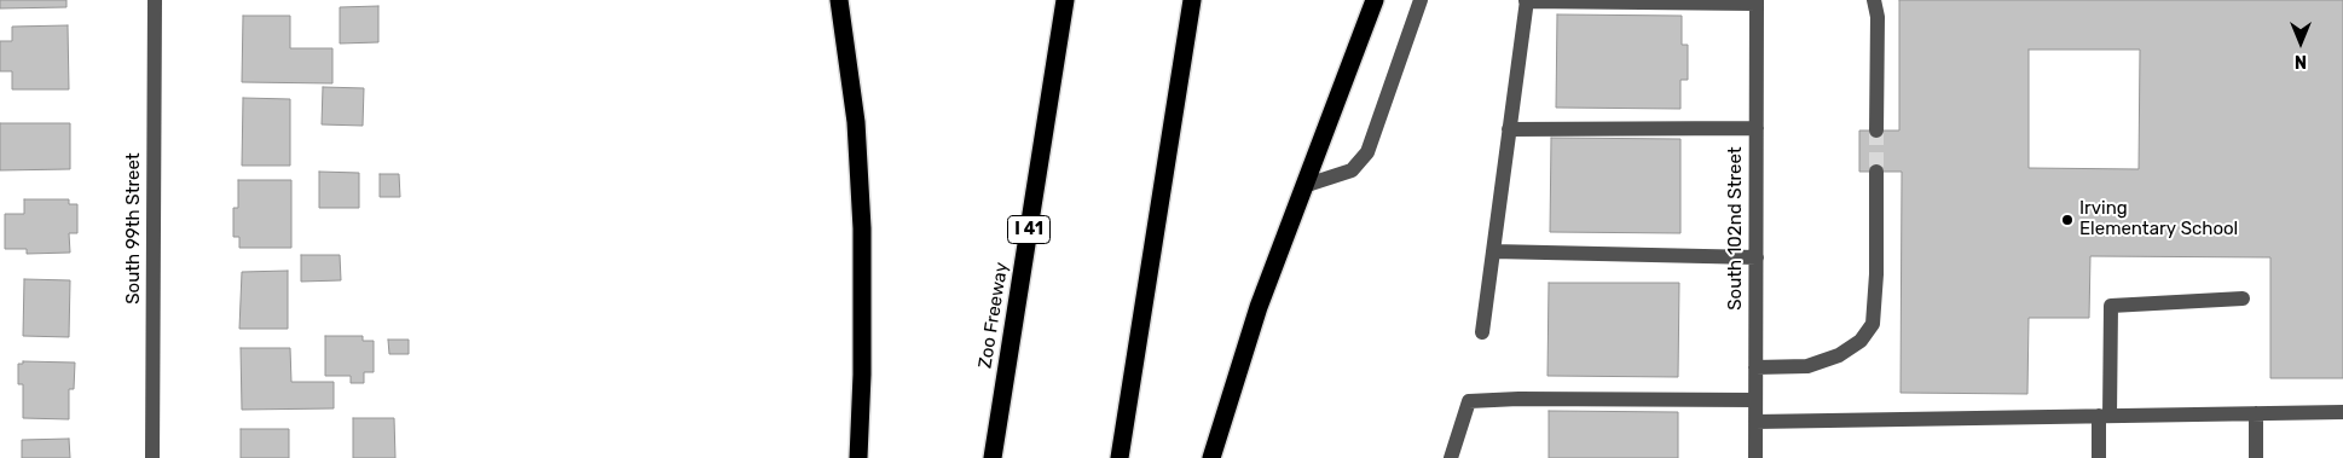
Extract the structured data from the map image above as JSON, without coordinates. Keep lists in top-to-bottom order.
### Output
{
  "streets": {
    "highway": ["I 41", "Zoo Freeway"],
    "street": ["South 99th Street", "South 102nd Street"]
  },
  "places": ["Irving Elementary School"],
  "north": "bottom"
}
